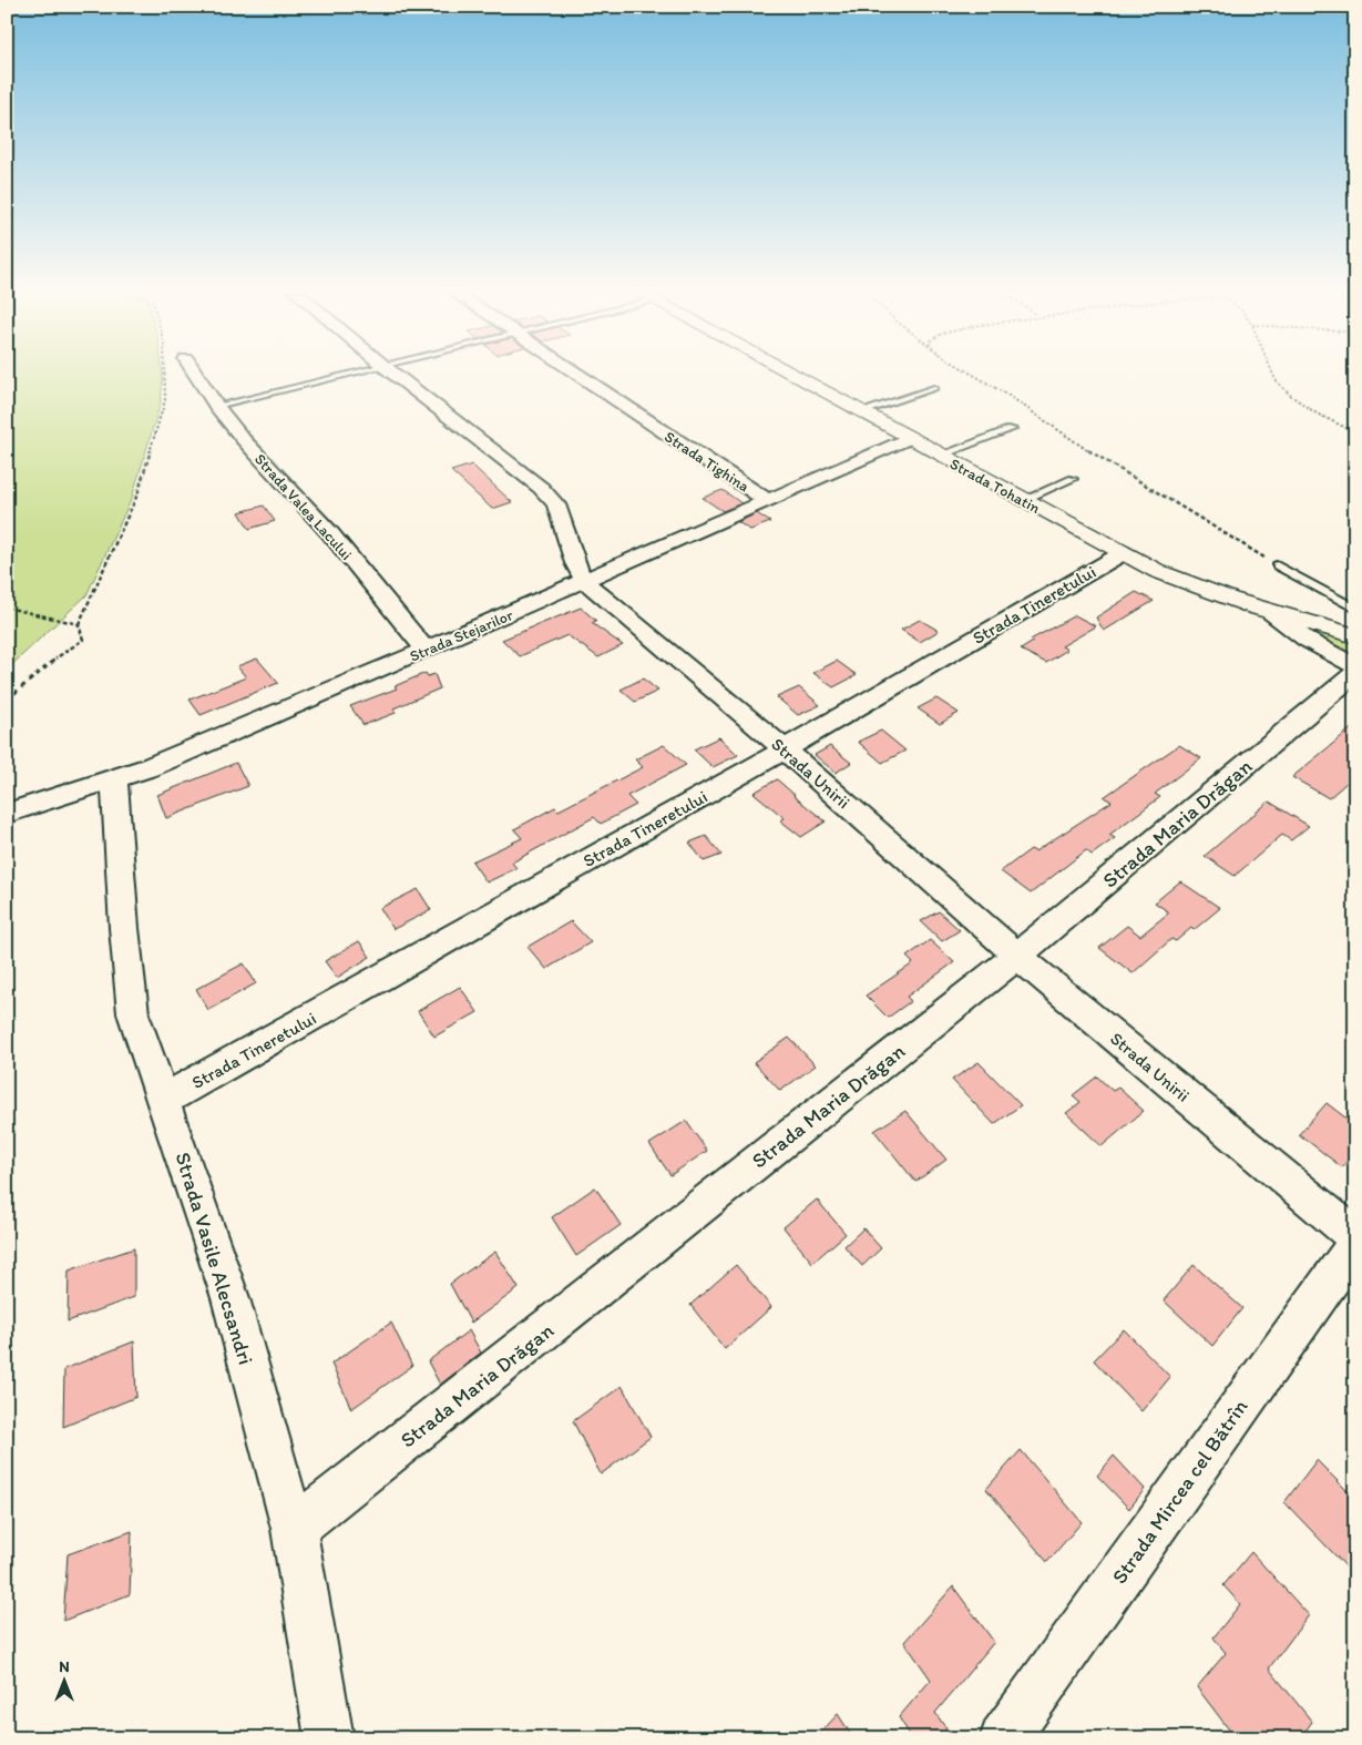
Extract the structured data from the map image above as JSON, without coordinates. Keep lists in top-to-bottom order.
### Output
{
  "streets": {
    "street": [
      "Strada Tighina",
      "Strada Tohatin",
      "Strada Valea Lacului",
      "Strada Tineretului",
      "Strada Stejarilor",
      "Strada Unirii",
      "Strada Maria Drăgan",
      "Strada Vasile Alecsandri",
      "Strada Mircea cel Bătrîn"
    ]
  },
  "crossings": [
    ["Strada Tighina", "Strada Stejarilor"],
    ["Strada Tohatin", "Strada Tineretului"],
    ["Strada Tohatin", "Strada Stejarilor"],
    ["Strada Valea Lacului", "Strada Stejarilor"],
    ["Strada Tineretului", "Strada Unirii"],
    ["Strada Tineretului", "Strada Vasile Alecsandri"],
    ["Strada Stejarilor", "Strada Unirii"],
    ["Strada Stejarilor", "Strada Vasile Alecsandri"],
    ["Strada Unirii", "Strada Maria Drăgan"],
    ["Strada Maria Drăgan", "Strada Vasile Alecsandri"]
  ],
  "north": "top"
}
